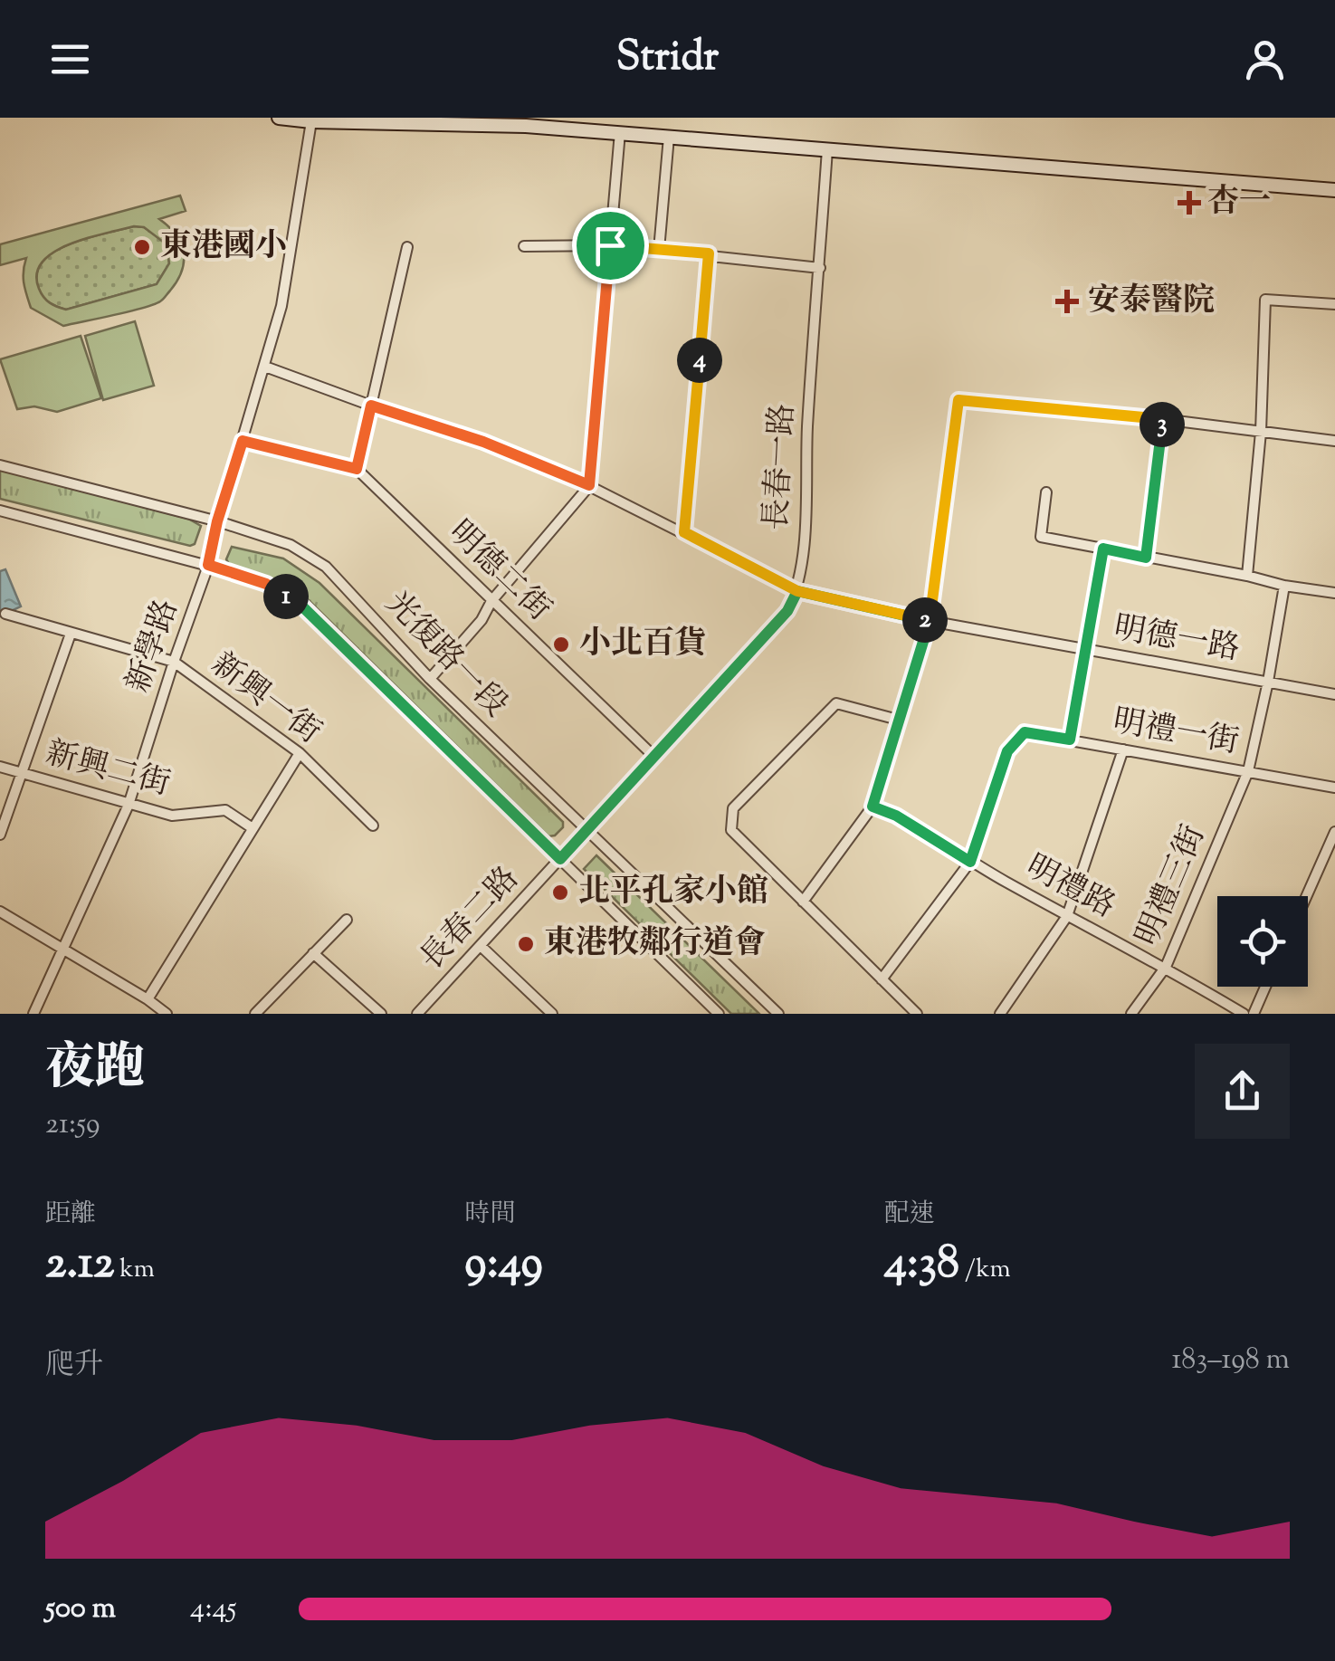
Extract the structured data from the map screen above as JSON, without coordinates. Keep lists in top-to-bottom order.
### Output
{
  "streets": {
    "street": [
      "長春一路",
      "明德二街",
      "明德一路",
      "新學路",
      "光復路一段",
      "新興一街",
      "明禮一街",
      "新興二街",
      "明禮三街",
      "明禮路",
      "長春二路"
    ]
  },
  "crossings": [
    ["長春一路", "明德二街"],
    ["長春一路", "明德一路"],
    ["長春一路", "光復路一段"],
    ["長春一路", "長春二路"],
    ["明德一路", "新學路"],
    ["明德一路", "明禮三街"],
    ["新學路", "光復路一段"],
    ["新學路", "新興一街"],
    ["新學路", "新興二街"],
    ["光復路一段", "長春二路"],
    ["明禮一街", "明禮三街"],
    ["明禮一街", "明禮路"],
    ["明禮三街", "明禮路"]
  ],
  "places": {
    "health": ["杏一", "安泰醫院"],
    "other": [
      "東港國小",
      "小北百貨",
      "北平孔家小館",
      "東港牧鄰行道會"
    ]
  },
  "page": {
    "header": "Stridr",
    "pins": [
      "4",
      "3",
      "1",
      "2"
    ],
    "heading": ["夜跑", "21:59"],
    "stats": [
      ["距離", "2.12 km"],
      ["時間", "9:49"],
      ["配速", "4:38 /km"]
    ],
    "chart": ["爬升", "183–198 m"],
    "list": [
      {
        "name": "500 m",
        "note": "4:45"
      }
    ]
  }
}
